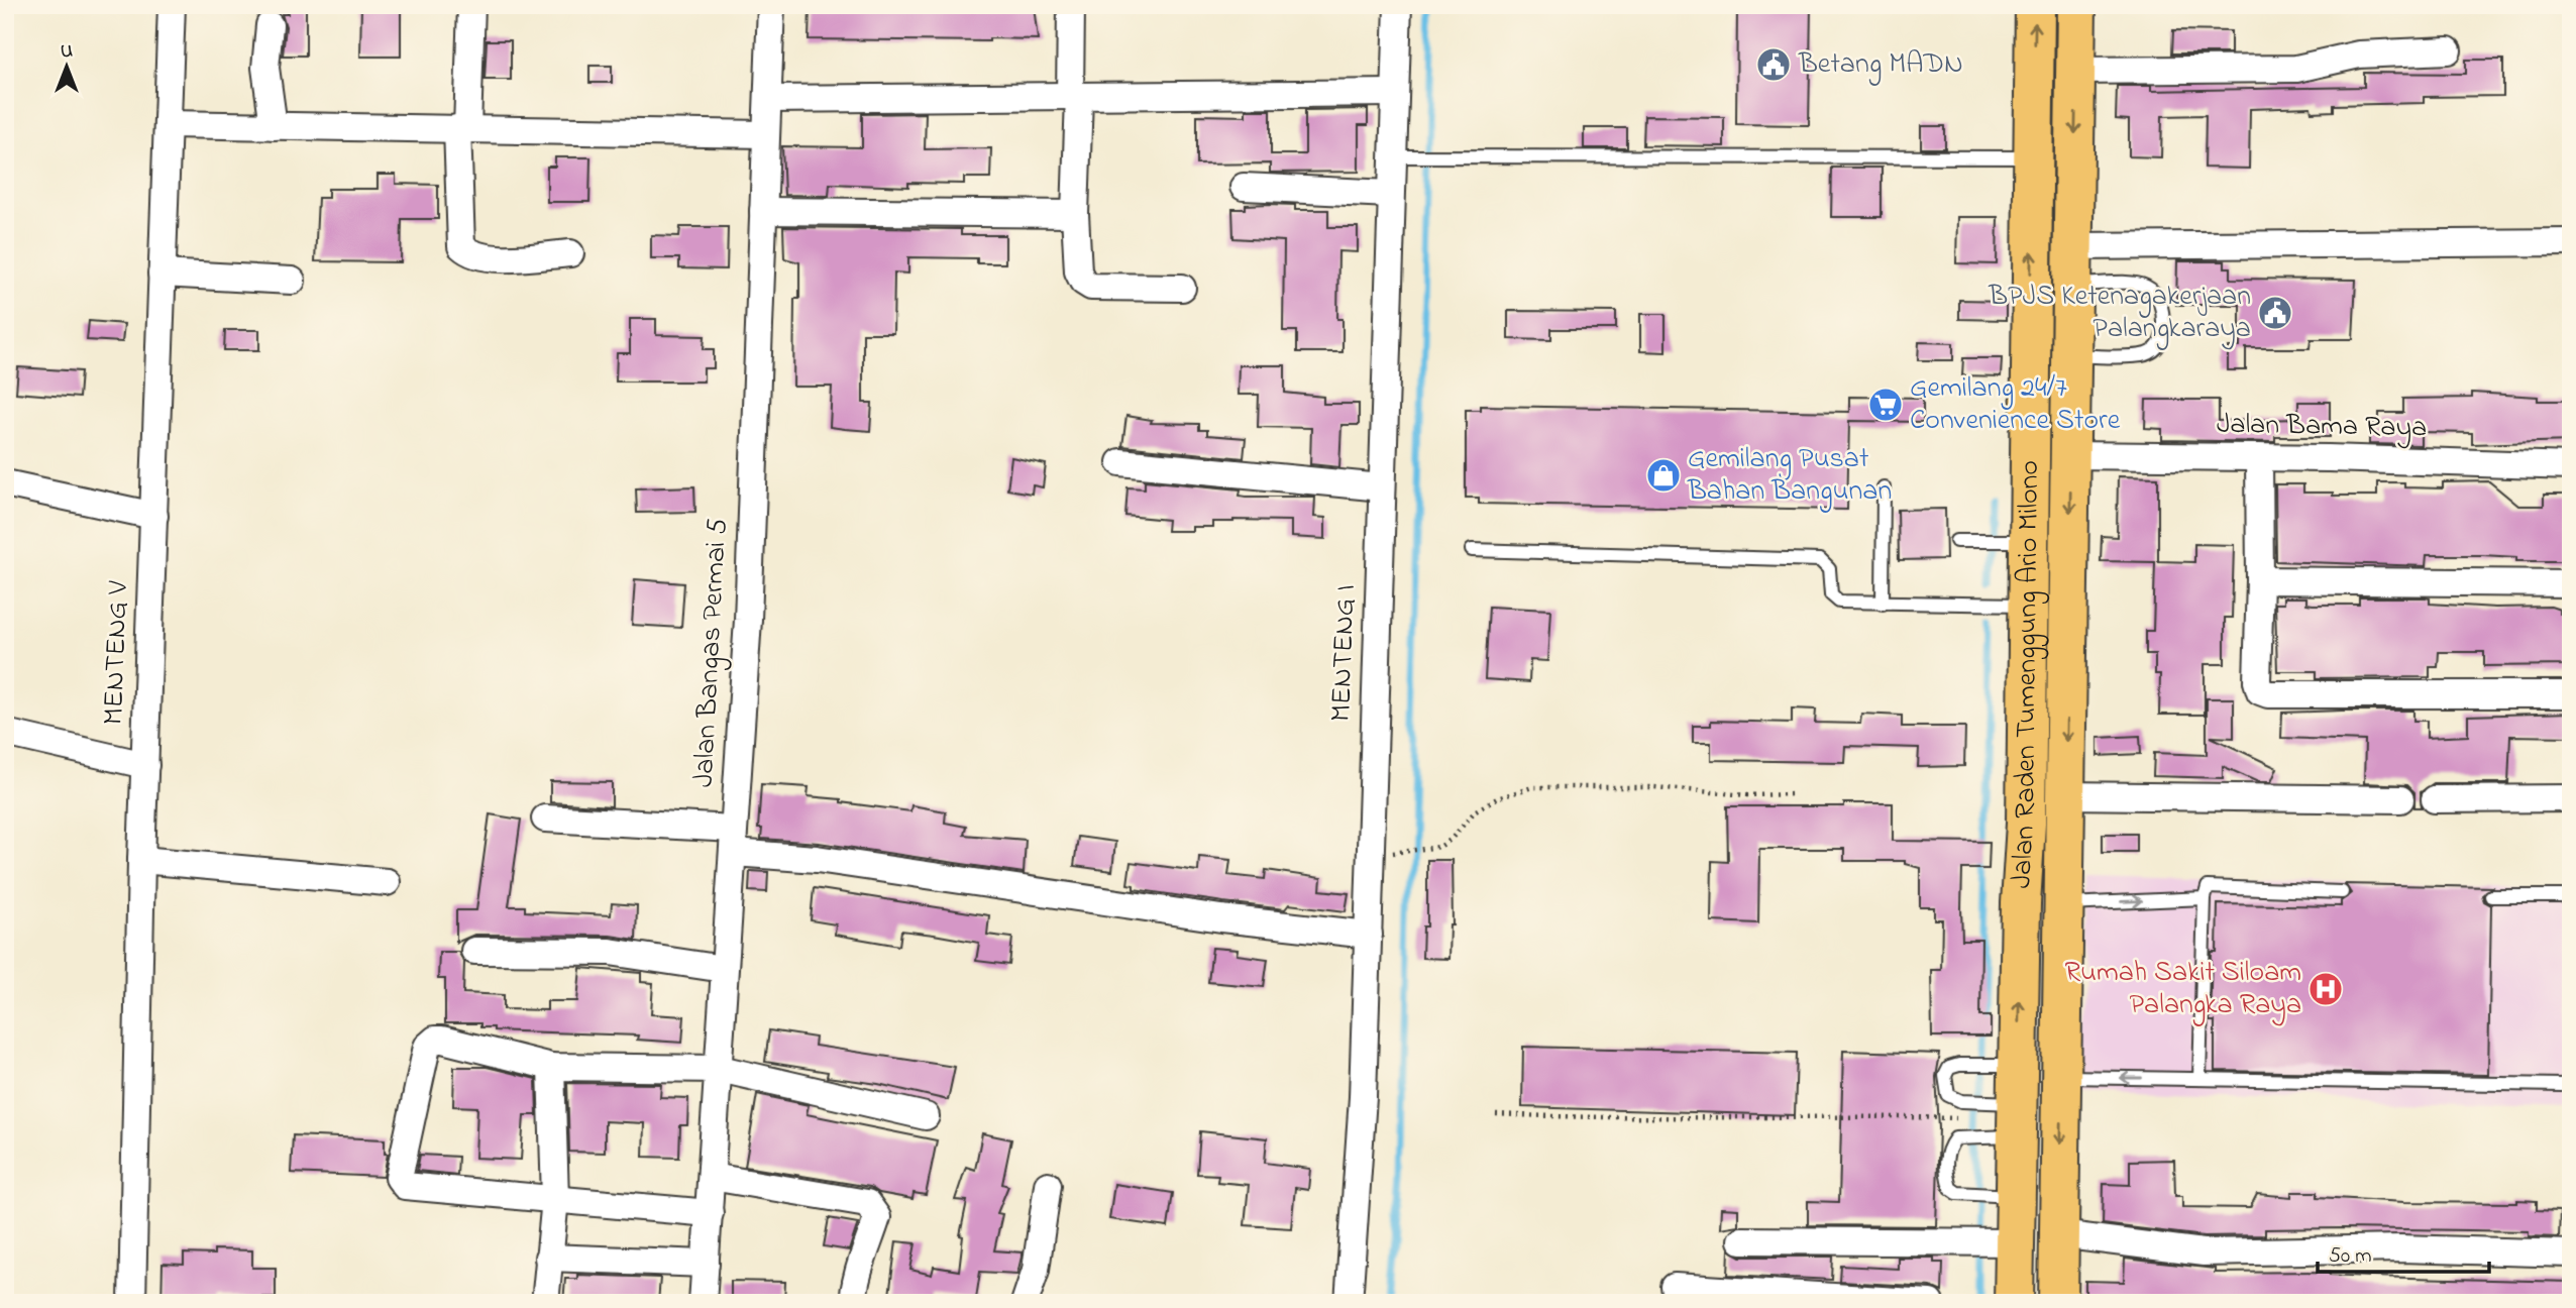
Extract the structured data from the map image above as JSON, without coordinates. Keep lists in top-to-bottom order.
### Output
{
  "streets": {
    "highway": ["Jalan Raden Tumenggung Ario Milono"],
    "street": [
      "Jalan Bama Raya",
      "MENTENG V",
      "Jalan Bangas Permai 5",
      "MENTENG I"
    ]
  },
  "crossings": [
    ["Jalan Bama Raya", "Jalan Raden Tumenggung Ario Milono"]
  ],
  "places": {
    "public building": ["Betang MADN", "BPJS Ketenagakerjaan Palangkaraya"],
    "supermarket": ["Gemilang 24/7 Convenience Store"],
    "shop": ["Gemilang Pusat Bahan Bangunan"],
    "hospital": ["Rumah Sakit Siloam Palangka Raya"]
  },
  "scale_bar": "50 m",
  "north": "top"
}
